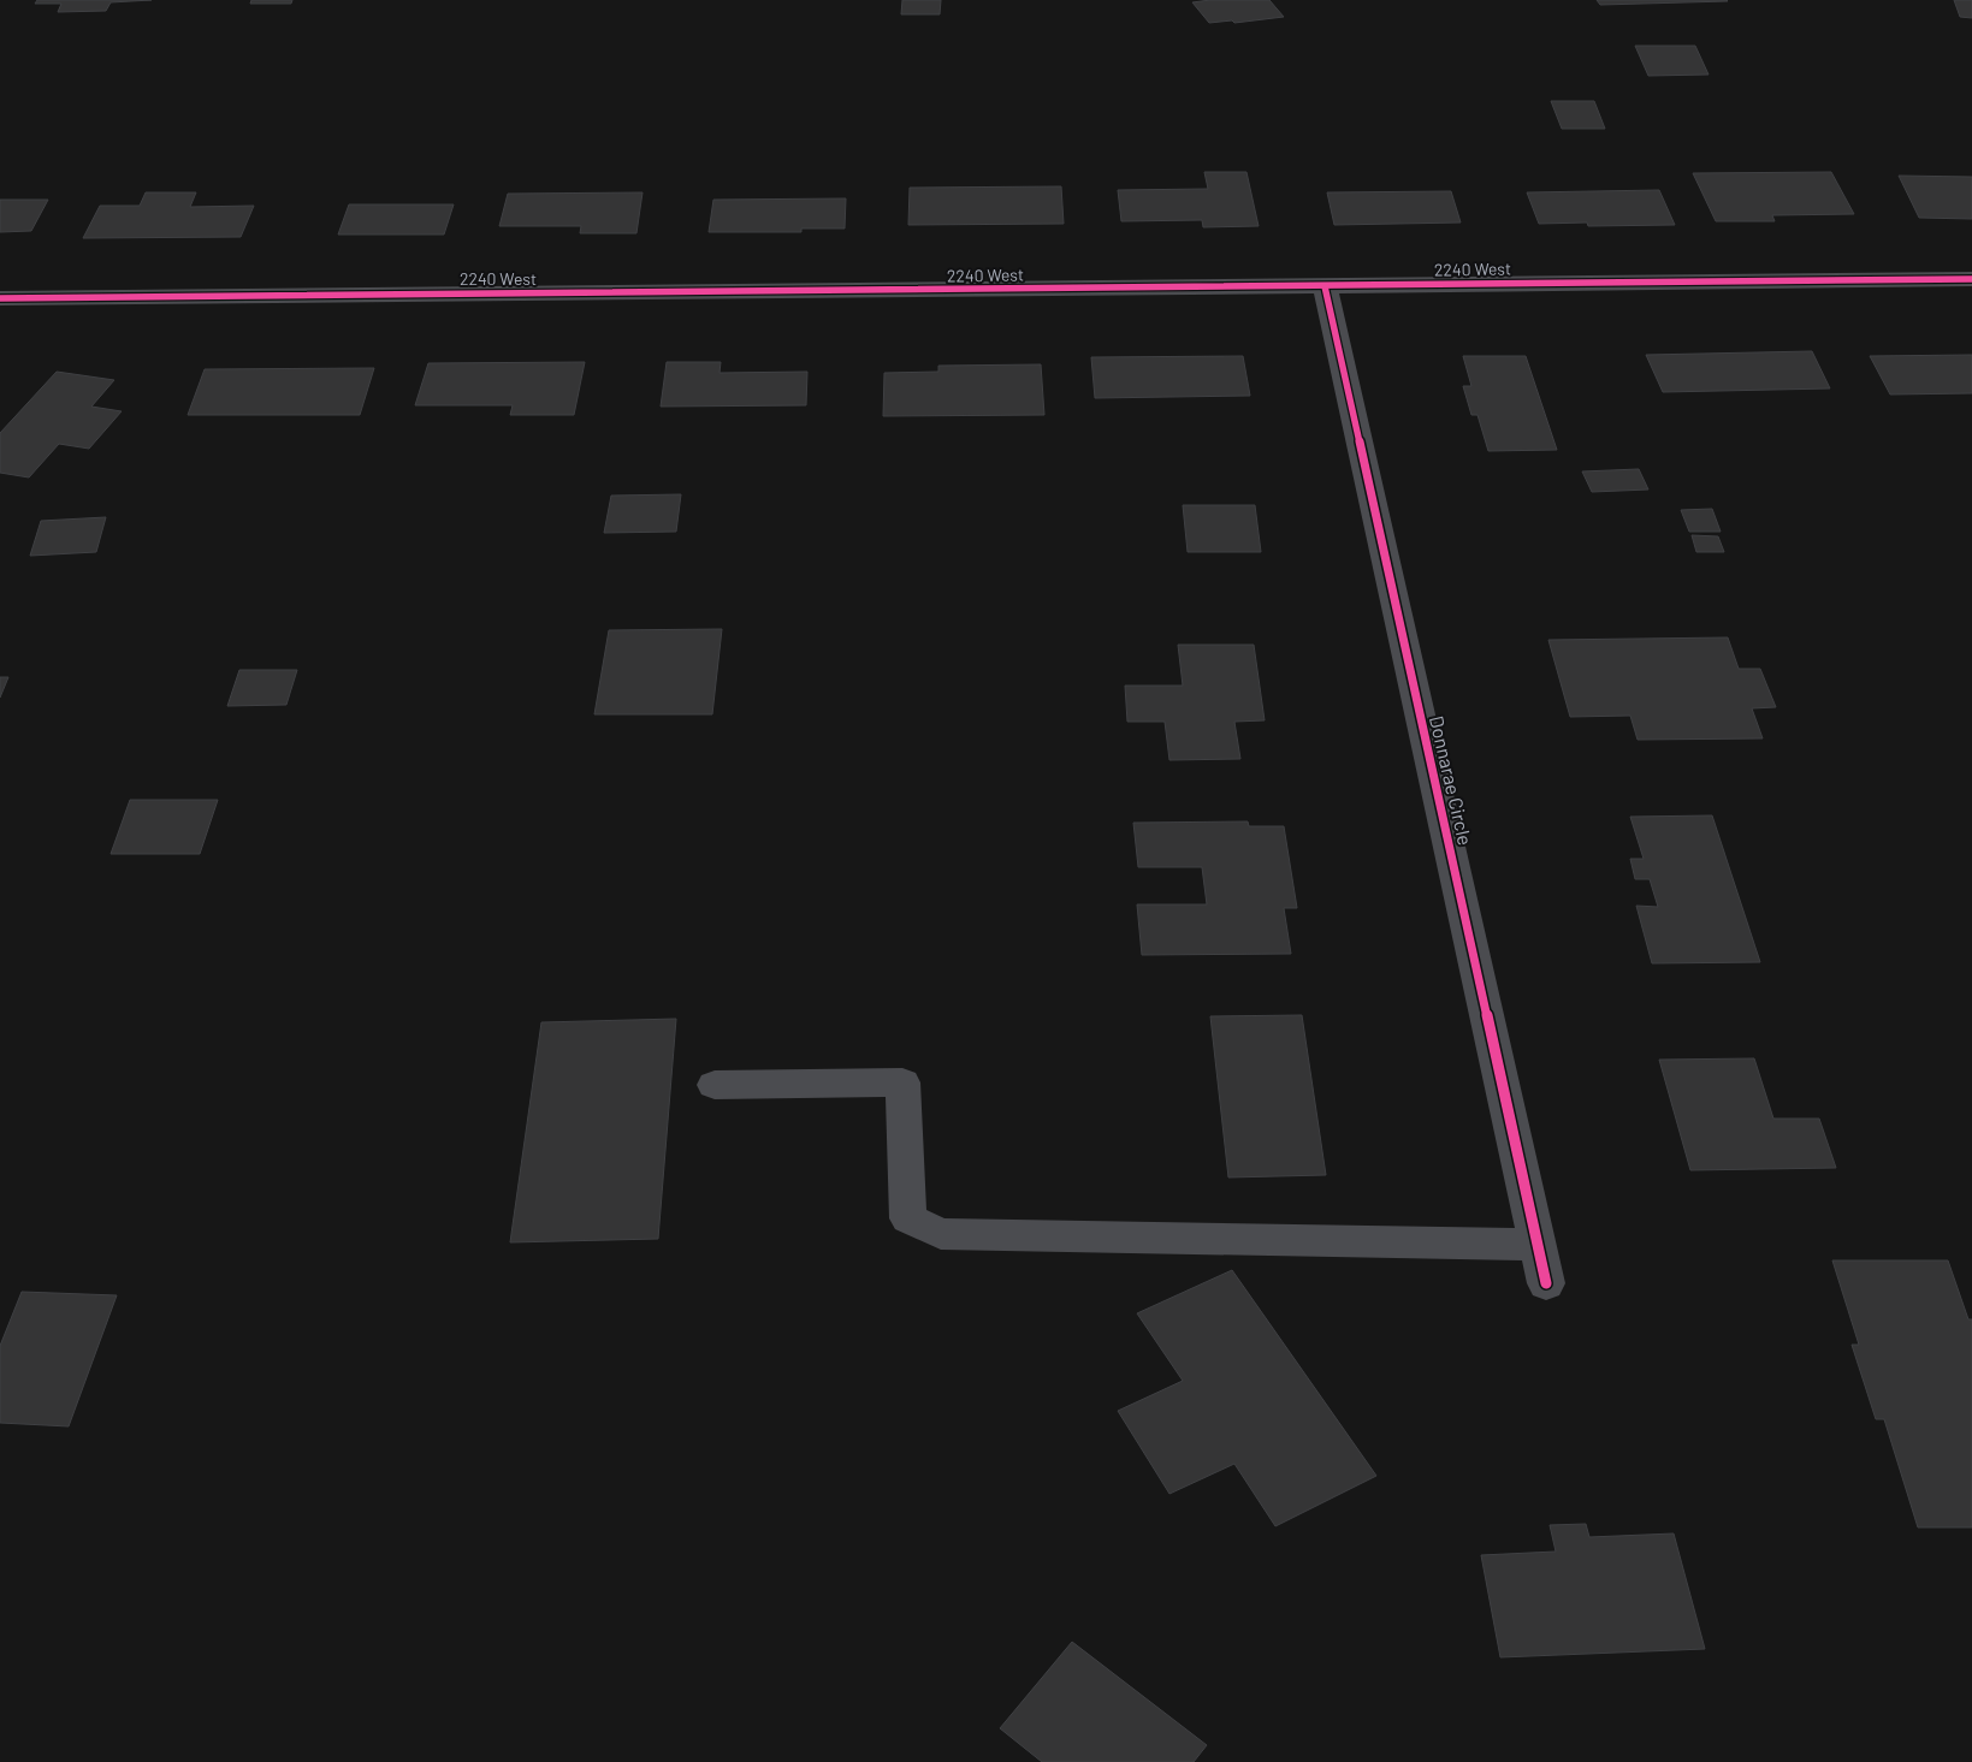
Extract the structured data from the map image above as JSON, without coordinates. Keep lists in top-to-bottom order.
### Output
{
  "streets": {
    "street": ["2240 West", "Donnarae Circle"]
  },
  "crossings": [
    ["2240 West", "Donnarae Circle"]
  ]
}
